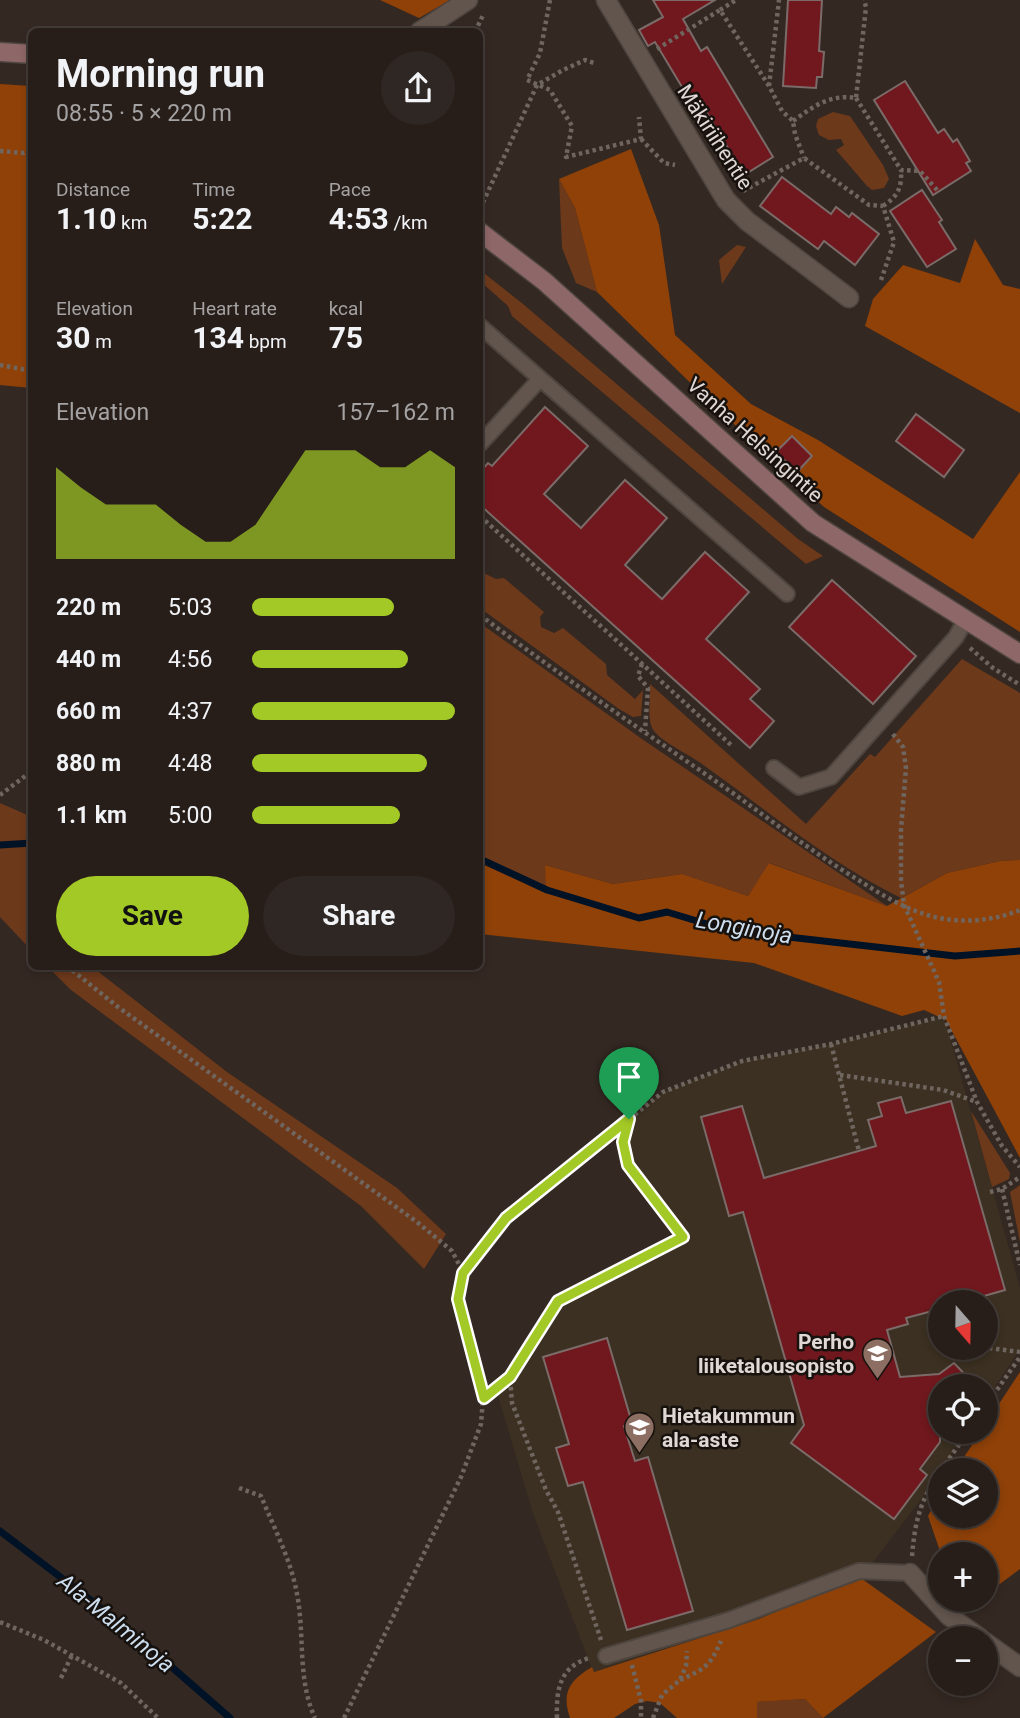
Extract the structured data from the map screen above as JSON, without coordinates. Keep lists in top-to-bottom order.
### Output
{
  "streets": {
    "main road": ["Vanha Helsingintie"],
    "street": ["Mäkiriihentie"]
  },
  "water": ["Longinoja", "Ala-Malminoja"],
  "places": {
    "school or university": ["Perho liiketalousopisto", "Hietakummun ala-aste"]
  },
  "north": "bottom",
  "page": {
    "heading": ["Morning run", "08:55 · 5 × 220 m"],
    "stats": [
      ["Distance", "1.10 km"],
      ["Time", "5:22"],
      ["Pace", "4:53 /km"],
      ["Elevation", "30 m"],
      ["Heart rate", "134 bpm"],
      ["kcal", "75"]
    ],
    "chart": ["Elevation", "157–162 m"],
    "list": [
      {
        "name": "220 m",
        "note": "5:03"
      },
      {
        "name": "440 m",
        "note": "4:56"
      },
      {
        "name": "660 m",
        "note": "4:37"
      },
      {
        "name": "880 m",
        "note": "4:48"
      },
      {
        "name": "1.1 km",
        "note": "5:00"
      }
    ],
    "buttons": ["Save", "Share"],
    "map_buttons": ["+", "−"]
  }
}
